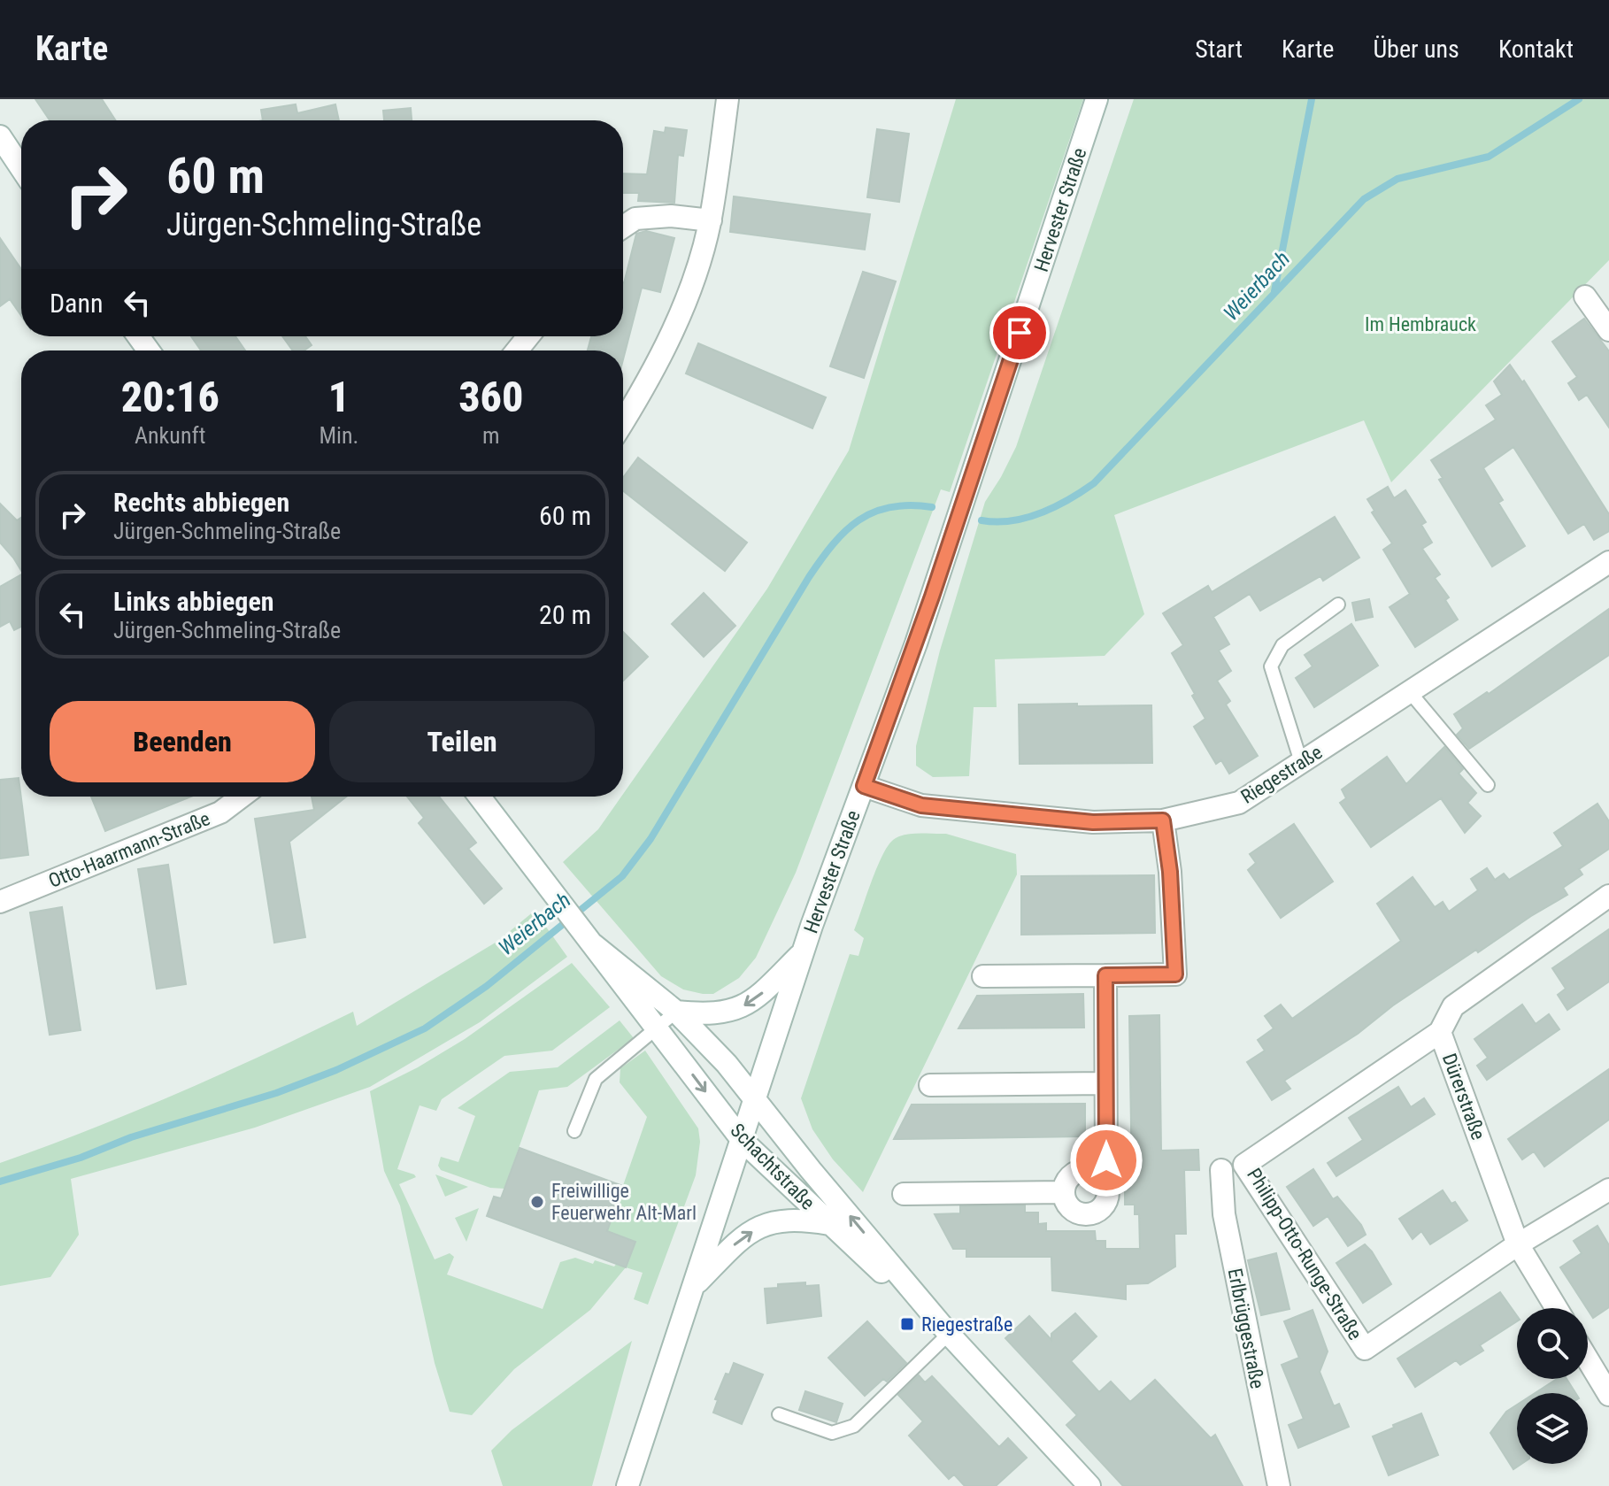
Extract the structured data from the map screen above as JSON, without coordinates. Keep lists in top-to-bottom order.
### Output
{
  "streets": {
    "street": [
      "Hervester Straße",
      "Riegestraße",
      "Otto-Haarmann-Straße",
      "Dürerstraße",
      "Schachtstraße",
      "Philipp-Otto-Runge-Straße",
      "Erlbrüggestraße"
    ]
  },
  "crossings": [
    ["Hervester Straße", "Riegestraße"],
    ["Hervester Straße", "Schachtstraße"],
    ["Dürerstraße", "Philipp-Otto-Runge-Straße"]
  ],
  "water": ["Weierbach"],
  "parks": ["Im Hembrauck"],
  "places": {
    "other": ["Freiwillige Feuerwehr Alt-Marl"],
    "transit": ["Riegestraße"]
  },
  "page": {
    "header": "Karte",
    "nav": [
      "Start",
      "Karte",
      "Über uns",
      "Kontakt"
    ],
    "turn": ["60 m", "Jürgen-Schmeling-Straße"],
    "then": "Dann",
    "eta": [
      "20:16",
      "Ankunft",
      "1",
      "Min.",
      "360",
      "m"
    ],
    "list": [
      {
        "name": "Rechts abbiegen",
        "note": "Jürgen-Schmeling-Straße",
        "value": "60 m"
      },
      {
        "name": "Links abbiegen",
        "note": "Jürgen-Schmeling-Straße",
        "value": "20 m"
      }
    ],
    "buttons": ["Beenden", "Teilen"]
  }
}
